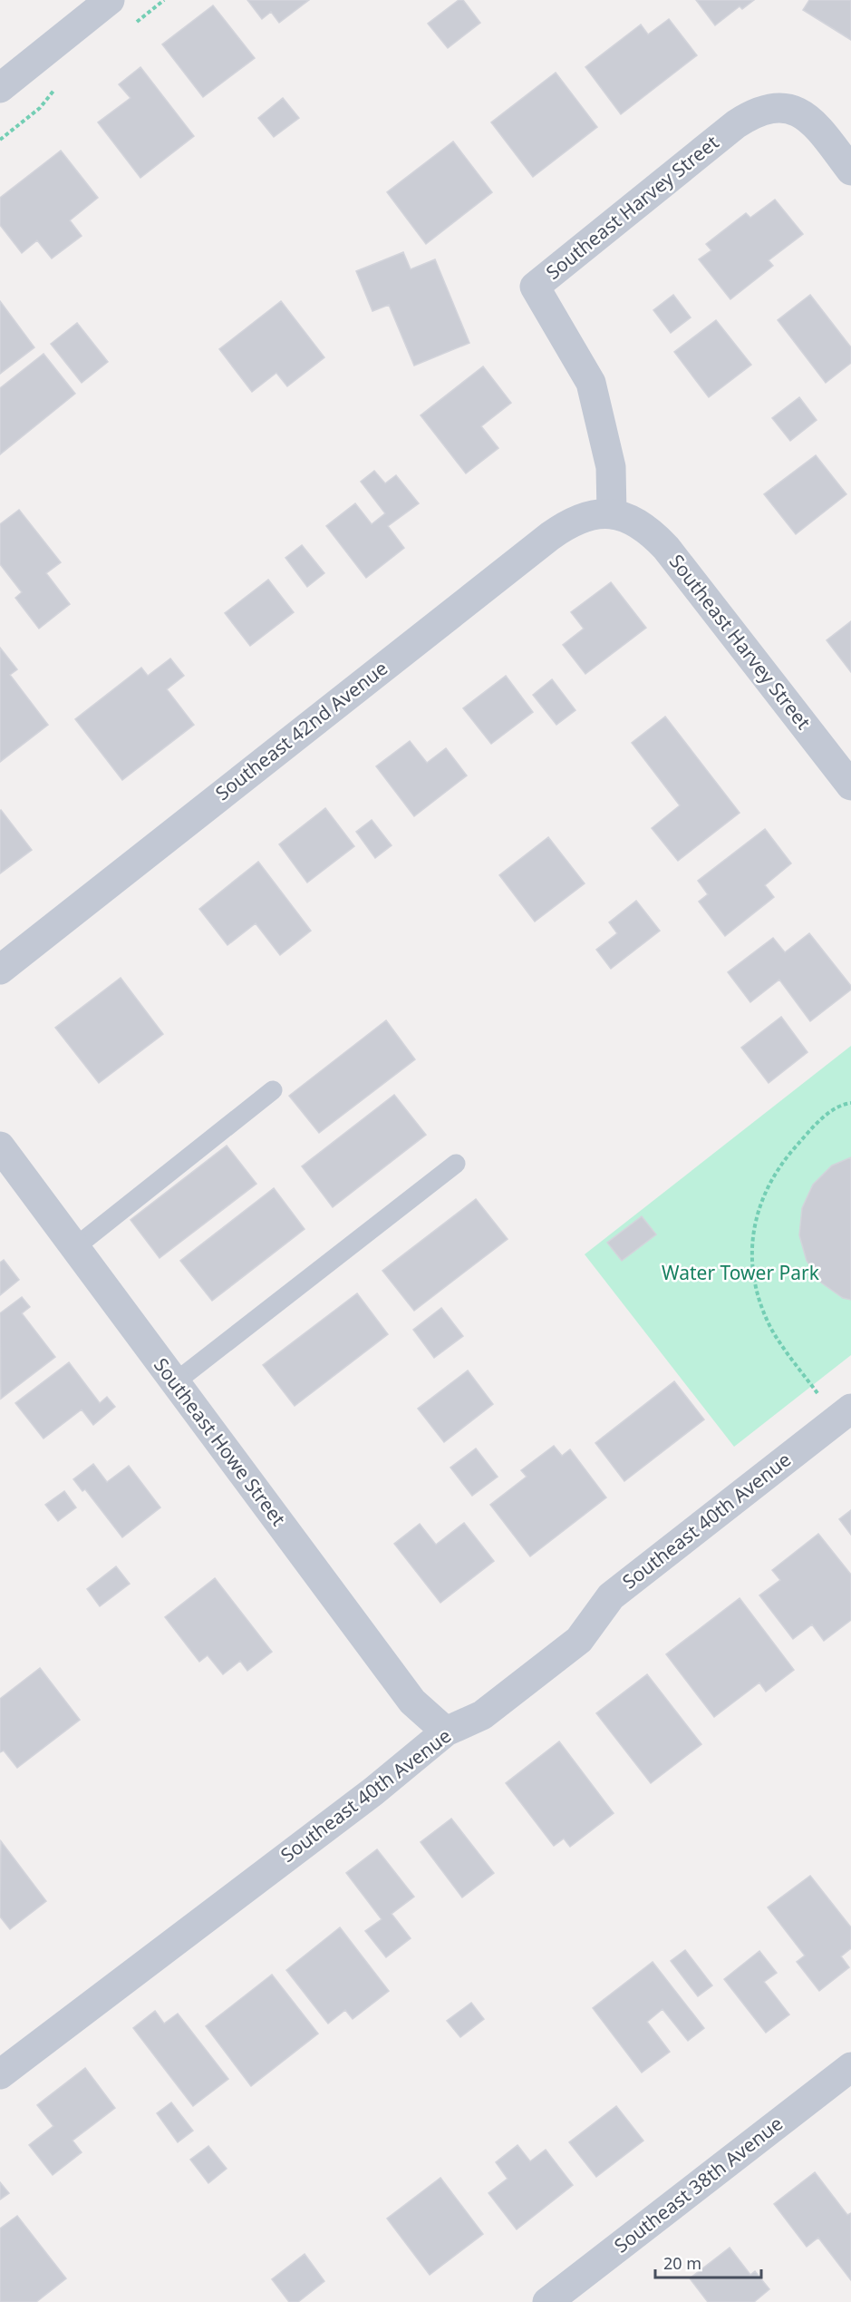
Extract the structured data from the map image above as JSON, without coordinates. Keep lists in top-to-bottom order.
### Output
{
  "streets": {
    "street": [
      "Southeast Harvey Street",
      "Southeast 42nd Avenue",
      "Southeast Howe Street",
      "Southeast 40th Avenue",
      "Southeast 38th Avenue"
    ]
  },
  "crossings": [
    ["Southeast Harvey Street", "Southeast 42nd Avenue"],
    ["Southeast Howe Street", "Southeast 40th Avenue"]
  ],
  "parks": ["Water Tower Park"],
  "scale_bar": "20 m"
}
